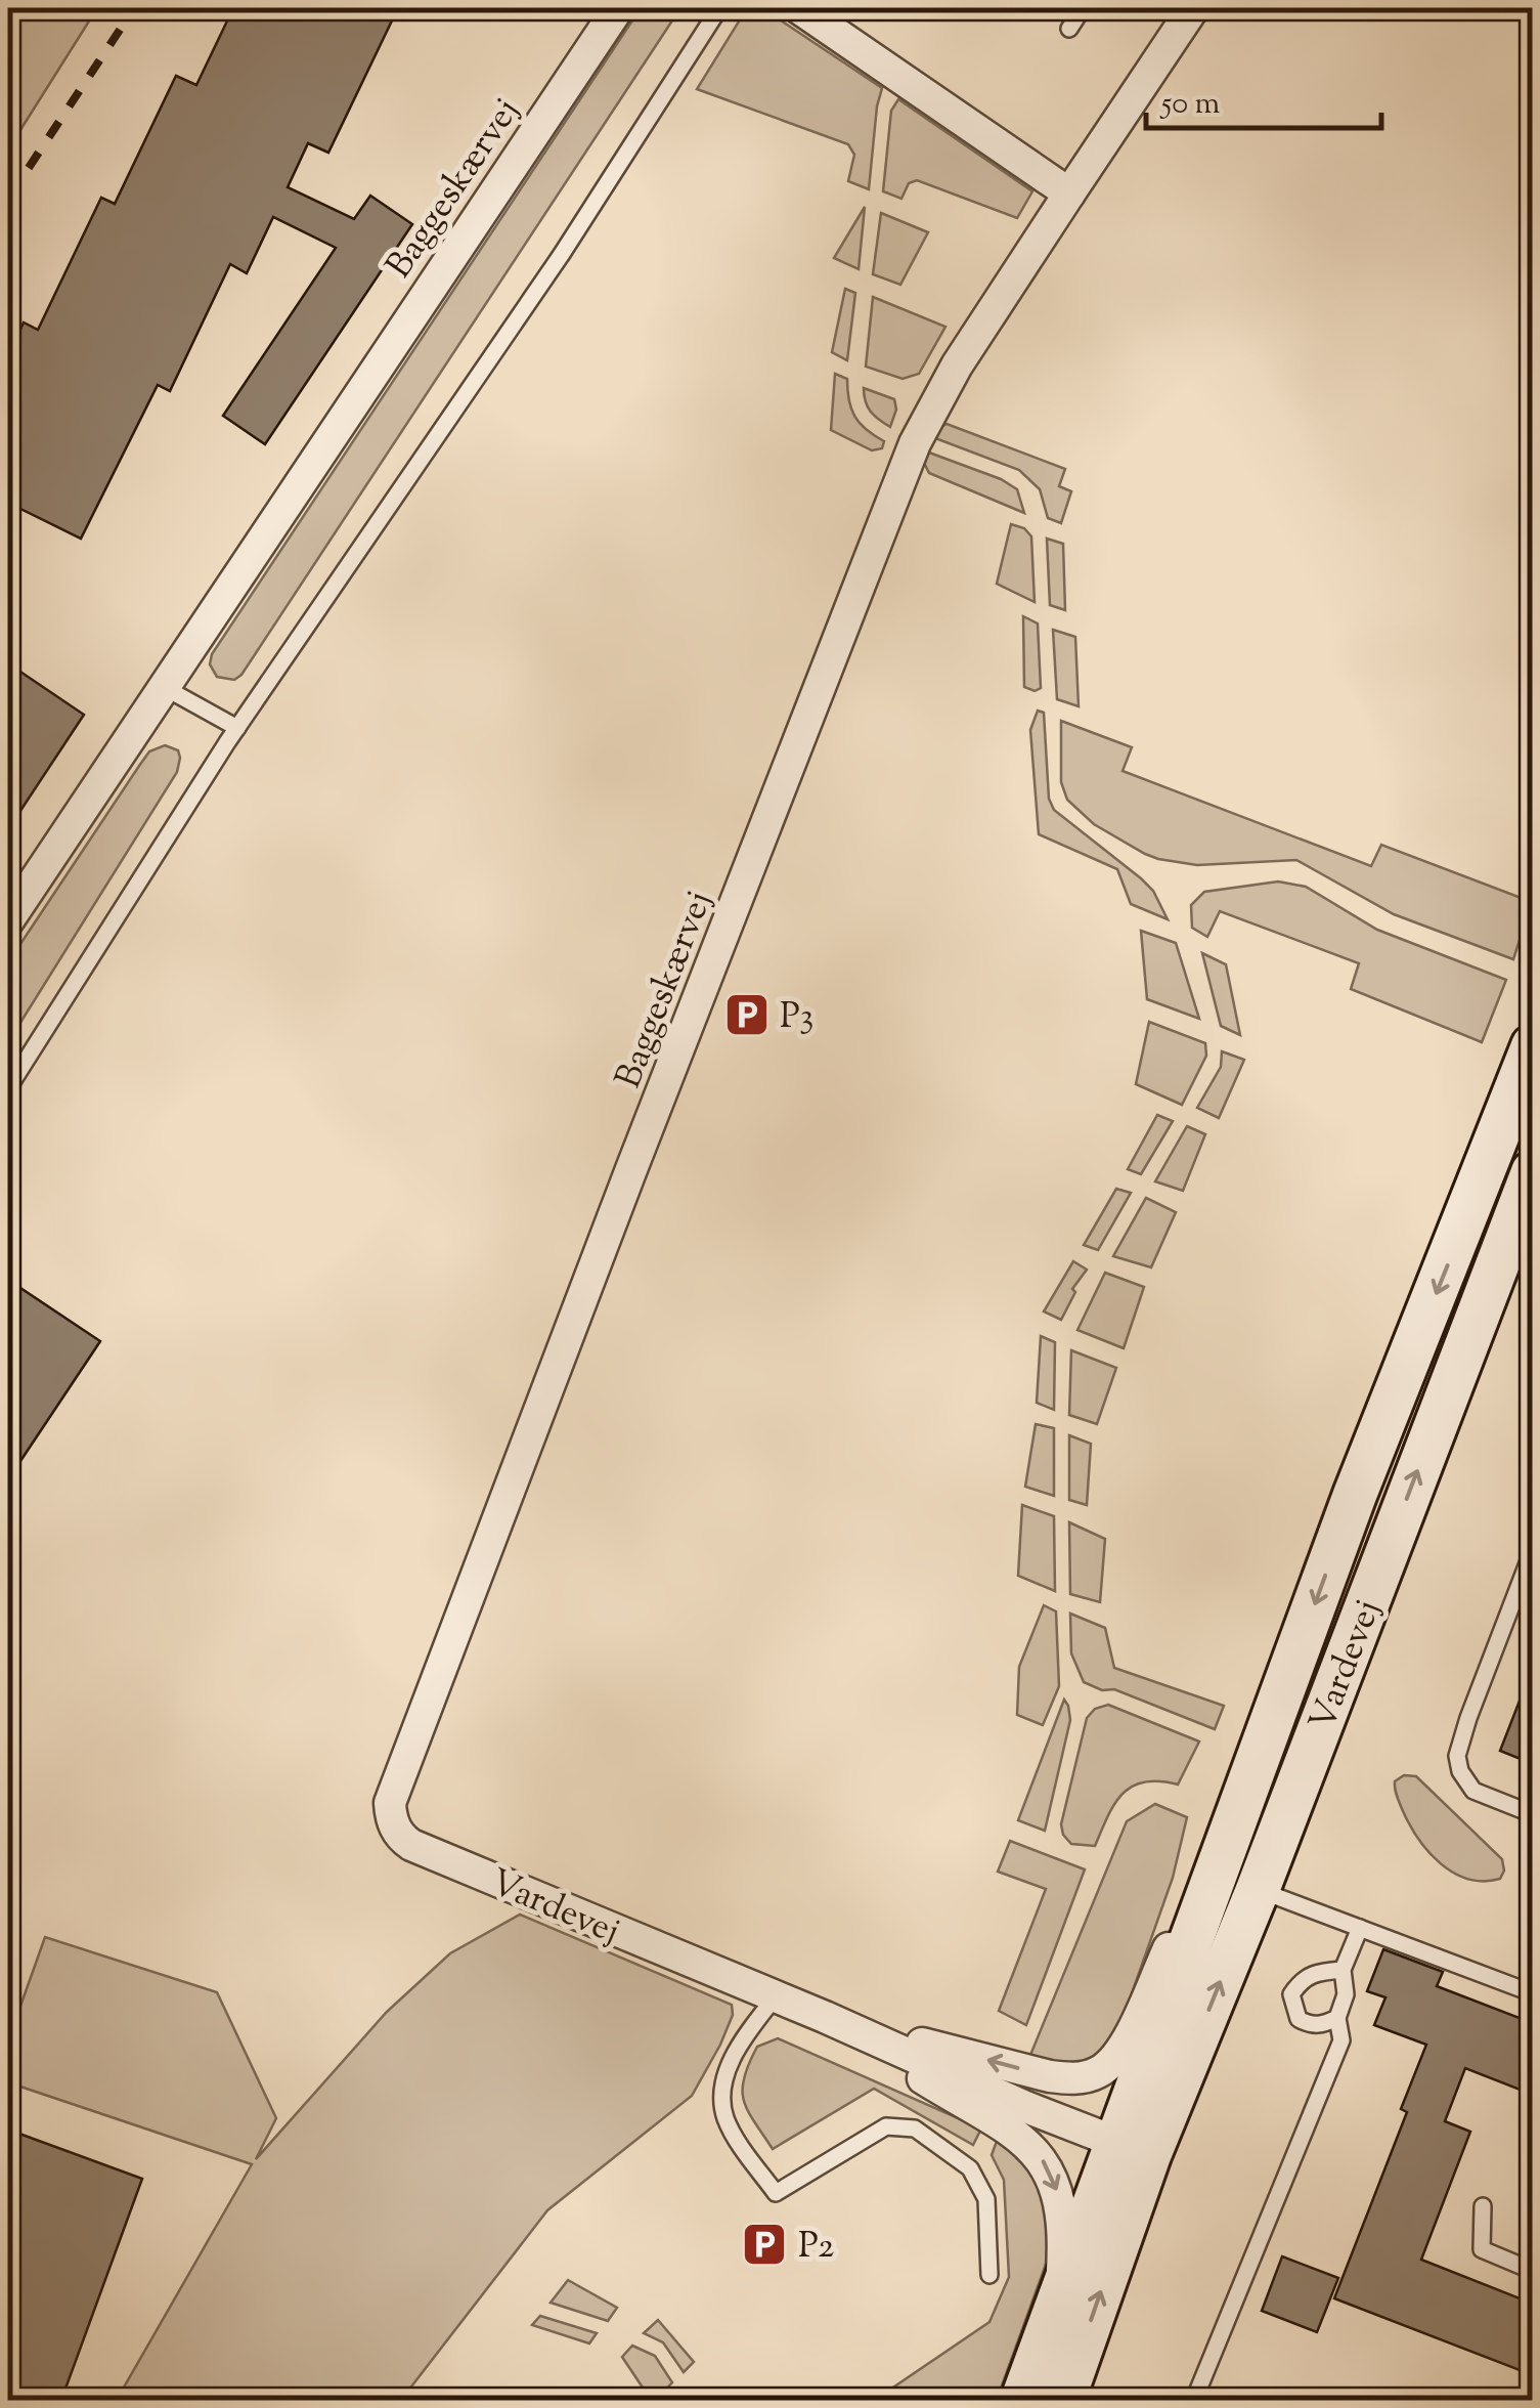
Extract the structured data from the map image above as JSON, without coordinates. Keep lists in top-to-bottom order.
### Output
{
  "streets": {
    "street": ["Baggeskærvej", "Vardevej"]
  },
  "crossings": [
    ["Baggeskærvej", "Vardevej"]
  ],
  "places": {
    "parking": ["P3", "P2"]
  },
  "scale_bar": "50 m"
}
